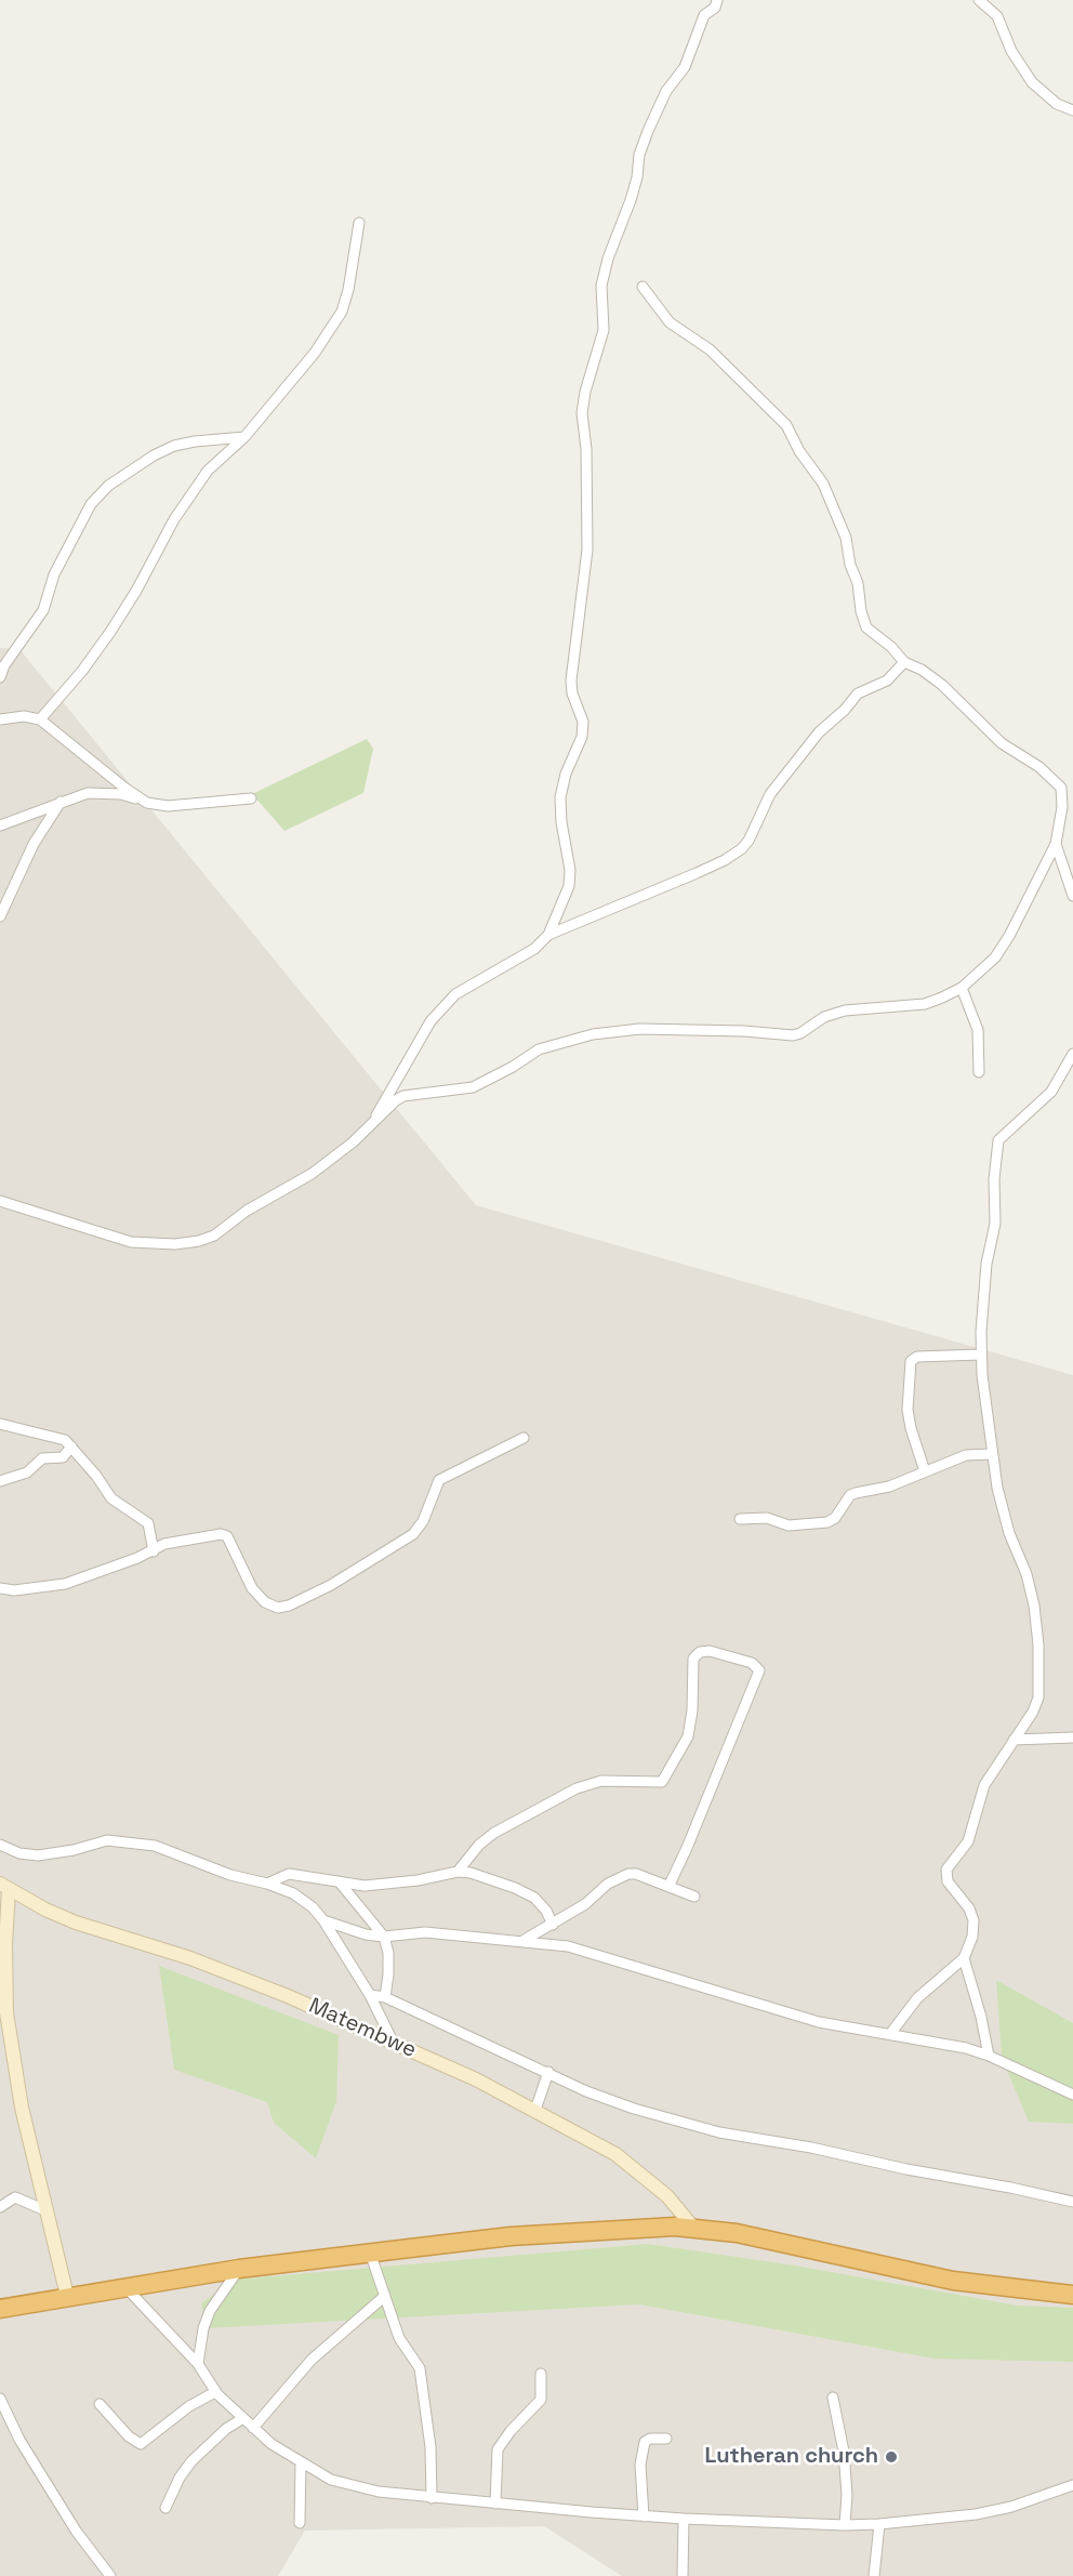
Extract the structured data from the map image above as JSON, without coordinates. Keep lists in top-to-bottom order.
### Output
{
  "streets": {
    "main road": ["Matembwe"]
  },
  "places": ["Lutheran church"]
}
